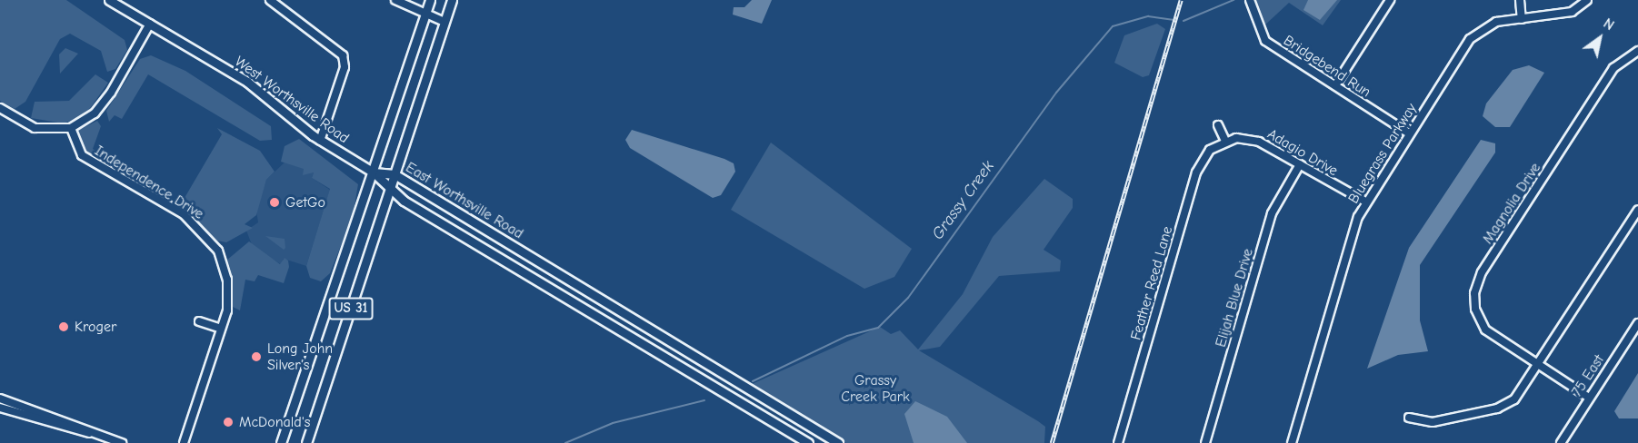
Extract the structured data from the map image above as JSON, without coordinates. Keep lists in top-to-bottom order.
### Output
{
  "streets": {
    "main road": ["West Worthsville Road", "East Worthsville Road", "US 31"],
    "street": [
      "Bridgebend Run",
      "Adagio Drive",
      "Bluegrass Parkway",
      "Independence Drive",
      "Magnolia Drive",
      "Feather Reed Lane",
      "Elijah Blue Drive",
      "75 East"
    ]
  },
  "crossings": [
    ["Bridgebend Run", "Bluegrass Parkway"],
    ["West Worthsville Road", "East Worthsville Road"],
    ["West Worthsville Road", "US 31"],
    ["Adagio Drive", "Bluegrass Parkway"],
    ["Adagio Drive", "Feather Reed Lane"],
    ["Adagio Drive", "Elijah Blue Drive"],
    ["East Worthsville Road", "US 31"],
    ["Magnolia Drive", "75 East"]
  ],
  "water": ["Grassy Creek"],
  "parks": ["Grassy Creek Park"],
  "places": [
    "GetGo",
    "Kroger",
    "Long John Silver's",
    "McDonald's"
  ],
  "north": "top right"
}
